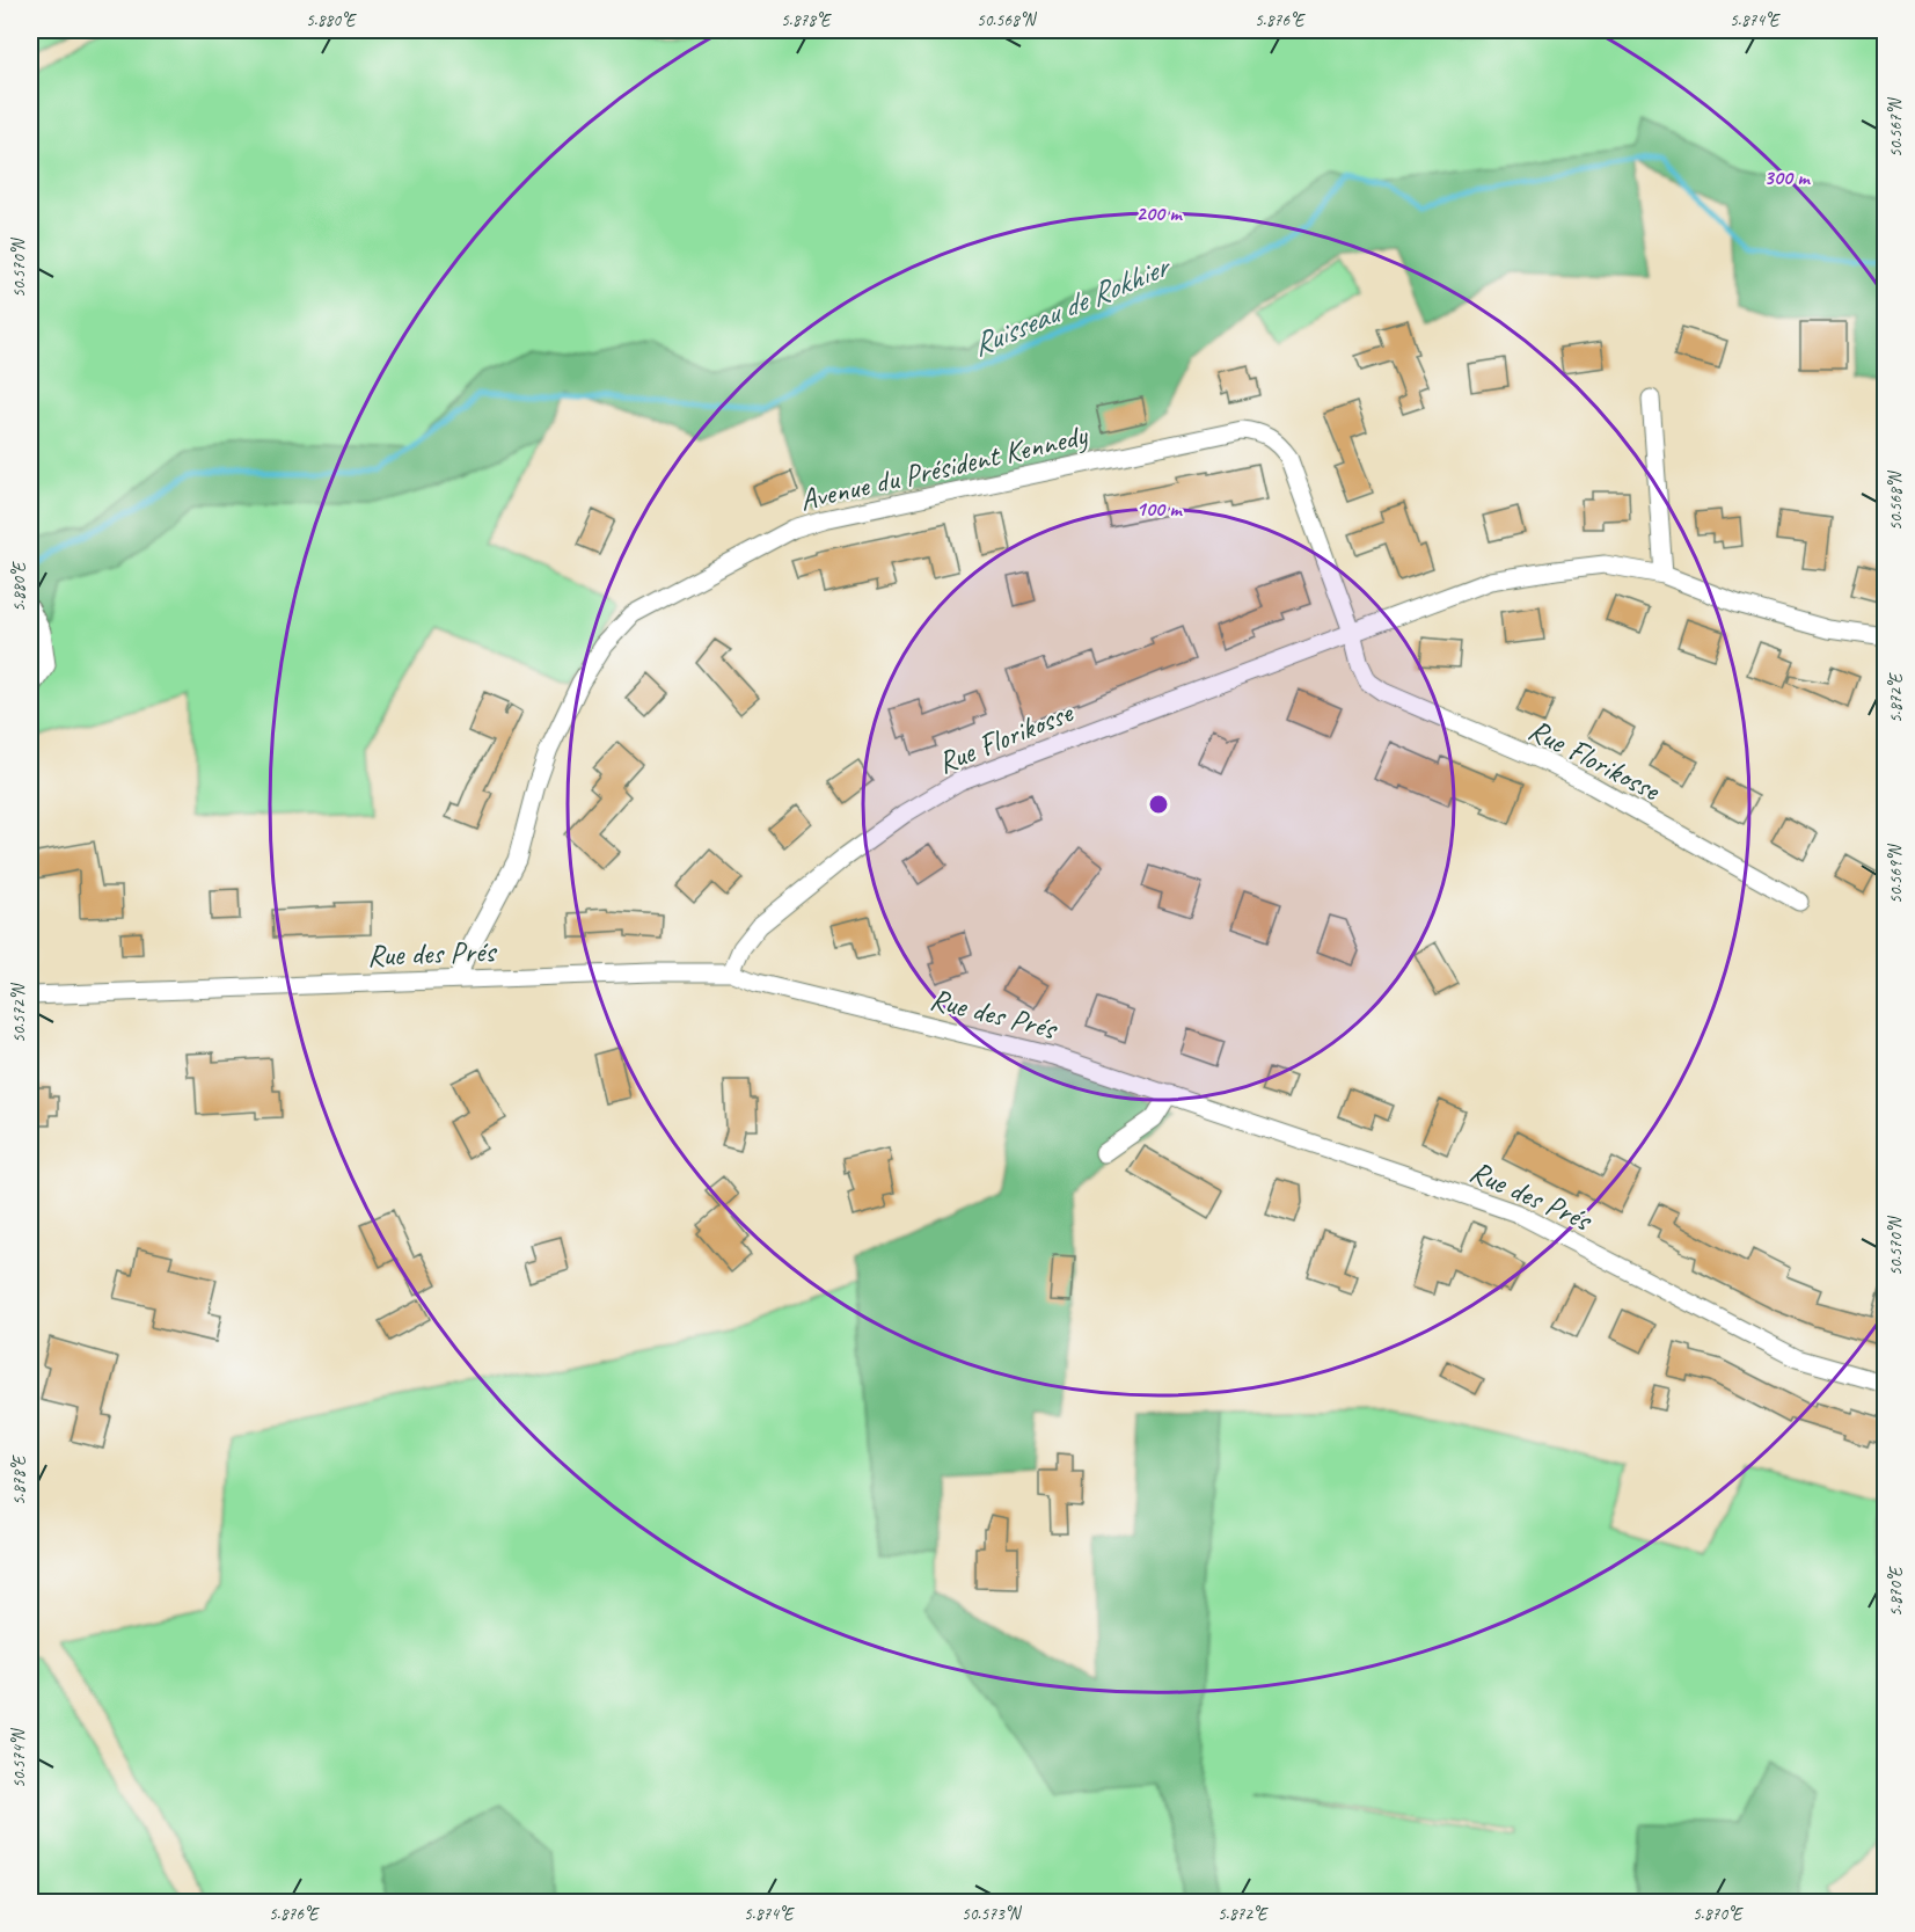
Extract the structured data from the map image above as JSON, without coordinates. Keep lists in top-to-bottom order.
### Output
{
  "streets": {
    "street": ["Avenue du Président Kennedy", "Rue Florikosse", "Rue des Prés"]
  },
  "crossings": [
    ["Avenue du Président Kennedy", "Rue Florikosse"],
    ["Avenue du Président Kennedy", "Rue des Prés"],
    ["Rue Florikosse", "Rue des Prés"]
  ],
  "water": ["Ruisseau de Rokhier"],
  "coordinates": [
    "5.880°E",
    "5.878°E",
    "50.568°N",
    "5.876°E",
    "5.874°E",
    "50.567°N",
    "50.570°N",
    "5.872°E",
    "50.569°N",
    "50.572°N",
    "5.870°E",
    "50.574°N",
    "50.573°N"
  ],
  "rings": ["300 m", "200 m", "100 m"]
}
